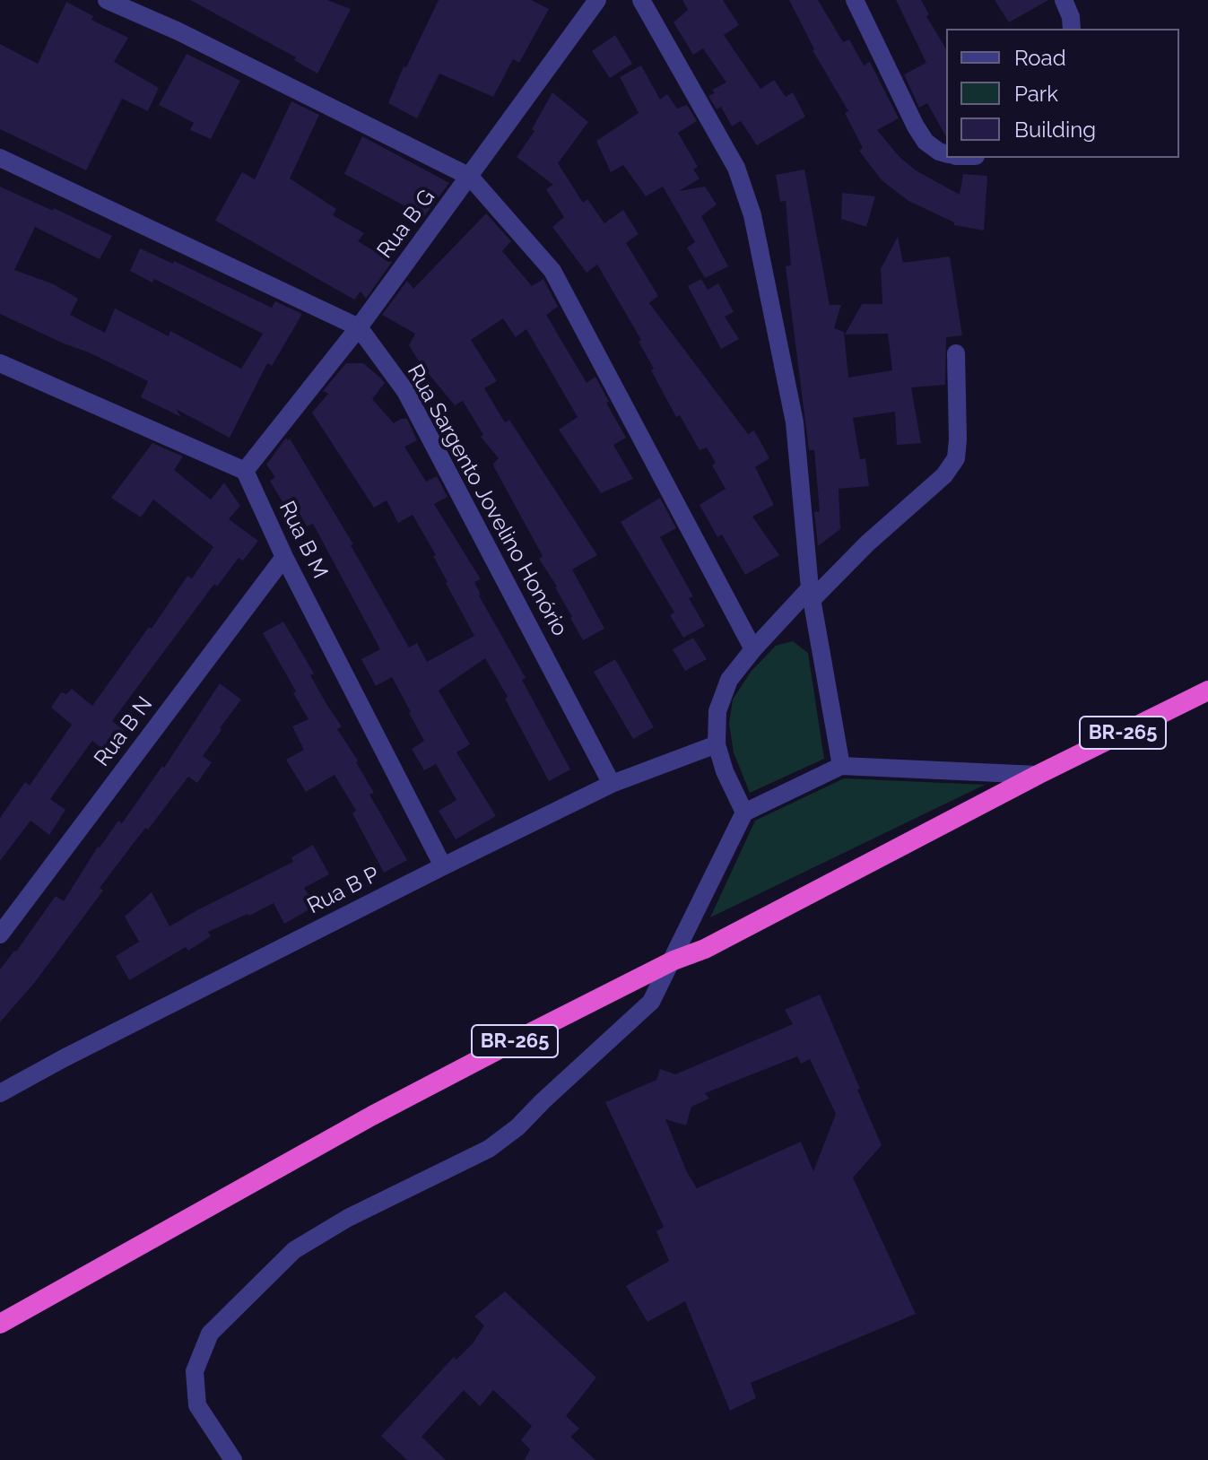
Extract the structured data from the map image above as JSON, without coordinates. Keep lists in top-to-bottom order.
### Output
{
  "streets": {
    "highway": ["BR-265"],
    "street": [
      "Rua B G",
      "Rua Sargento Jovelino Honório",
      "Rua B M",
      "Rua B N",
      "Rua B P"
    ]
  },
  "crossings": [
    ["Rua B G", "Rua Sargento Jovelino Honório"],
    ["Rua B G", "Rua B M"],
    ["Rua Sargento Jovelino Honório", "Rua B P"],
    ["Rua B M", "Rua B N"],
    ["Rua B M", "Rua B P"]
  ],
  "legend": ["Road", "Park", "Building"]
}
